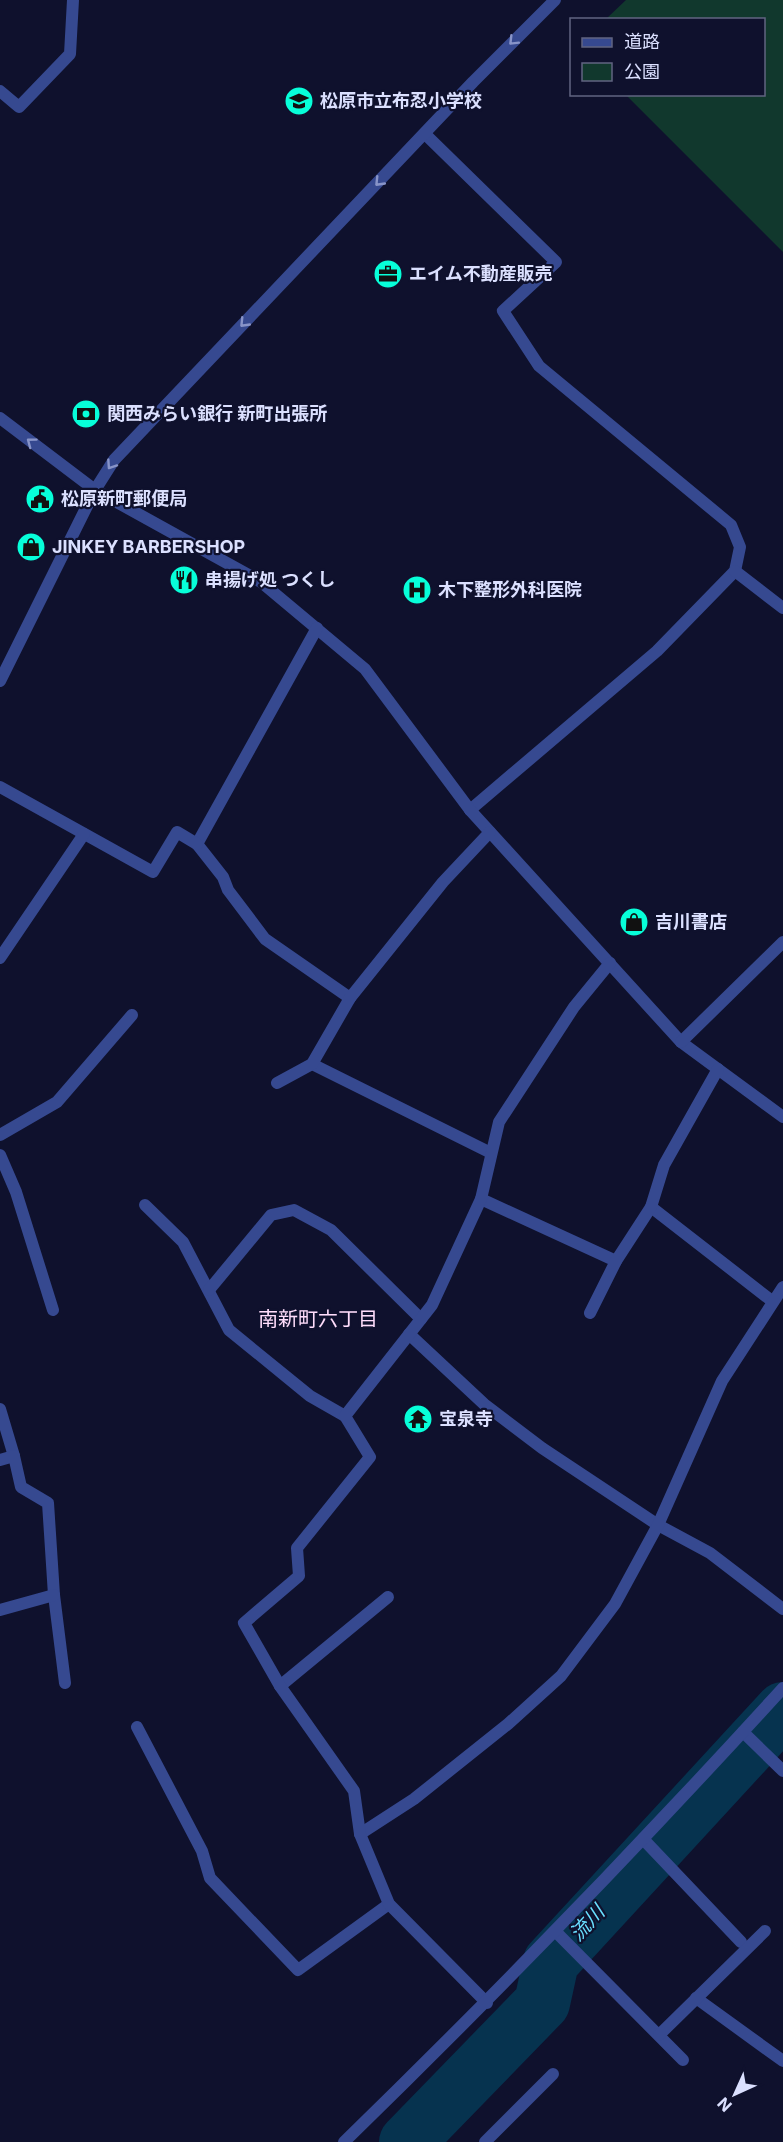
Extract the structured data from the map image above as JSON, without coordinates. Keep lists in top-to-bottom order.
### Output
{
  "districts": ["南新町六丁目"],
  "water": ["流川"],
  "places": {
    "school or university": ["松原市立布忍小学校"],
    "office": ["エイム不動産販売"],
    "bank": ["関西みらい銀行 新町出張所"],
    "public building": ["松原新町郵便局"],
    "shop": ["JINKEY BARBERSHOP", "吉川書店"],
    "restaurant": ["串揚げ処 つくし"],
    "hospital": ["木下整形外科医院"],
    "temple": ["宝泉寺"]
  },
  "legend": ["道路", "公園"],
  "north": "bottom left"
}
